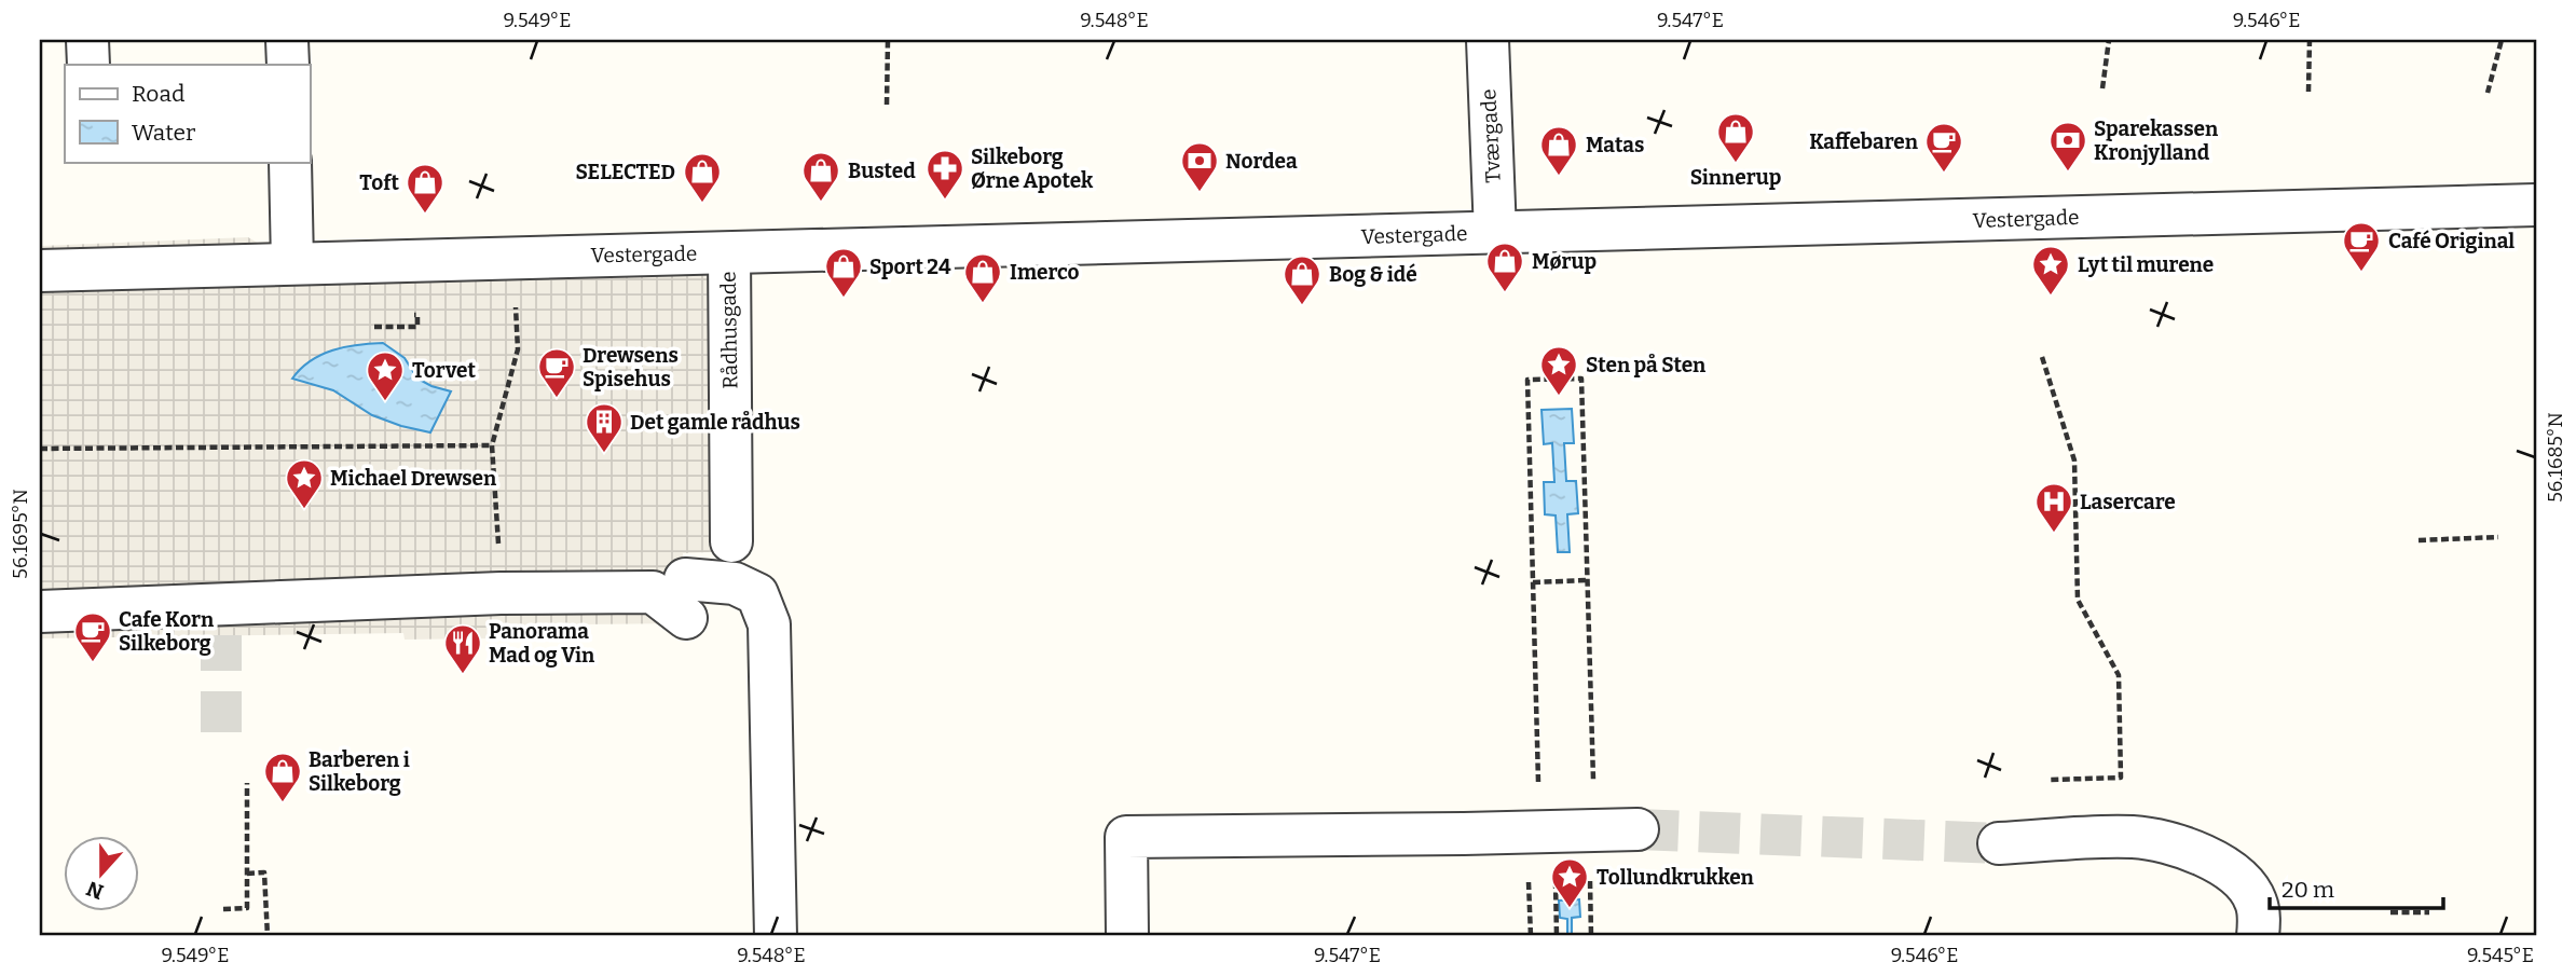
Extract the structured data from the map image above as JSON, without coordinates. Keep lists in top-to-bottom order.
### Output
{
  "streets": {
    "street": ["Tværgade", "Vestergade", "Rådhusgade"]
  },
  "crossings": [
    ["Tværgade", "Vestergade"],
    ["Vestergade", "Rådhusgade"]
  ],
  "places": {
    "shop": [
      "Sinnerup",
      "Matas",
      "Busted",
      "SELECTED",
      "Toft",
      "Mørup",
      "Sport 24",
      "Imerco",
      "Bog & idé",
      "Barberen i Silkeborg"
    ],
    "bank": ["Sparekassen Kronjylland", "Nordea"],
    "cafe": [
      "Kaffebaren",
      "Café Original",
      "Drewsens Spisehus",
      "Cafe Korn Silkeborg"
    ],
    "pharmacy": ["Silkeborg Ørne Apotek"],
    "place": [
      "Lyt til murene",
      "Sten på Sten",
      "Torvet",
      "Michael Drewsen",
      "Tollundkrukken"
    ],
    "building": ["Det gamle rådhus"],
    "hospital": ["Lasercare"],
    "restaurant": ["Panorama Mad og Vin"]
  },
  "legend": ["Road", "Water"],
  "scale_bar": "20 m",
  "north": "bottom",
  "coordinates": [
    "9.549°E",
    "9.548°E",
    "9.547°E",
    "9.546°E",
    "56.1685°N",
    "56.1695°N",
    "9.545°E"
  ]
}
